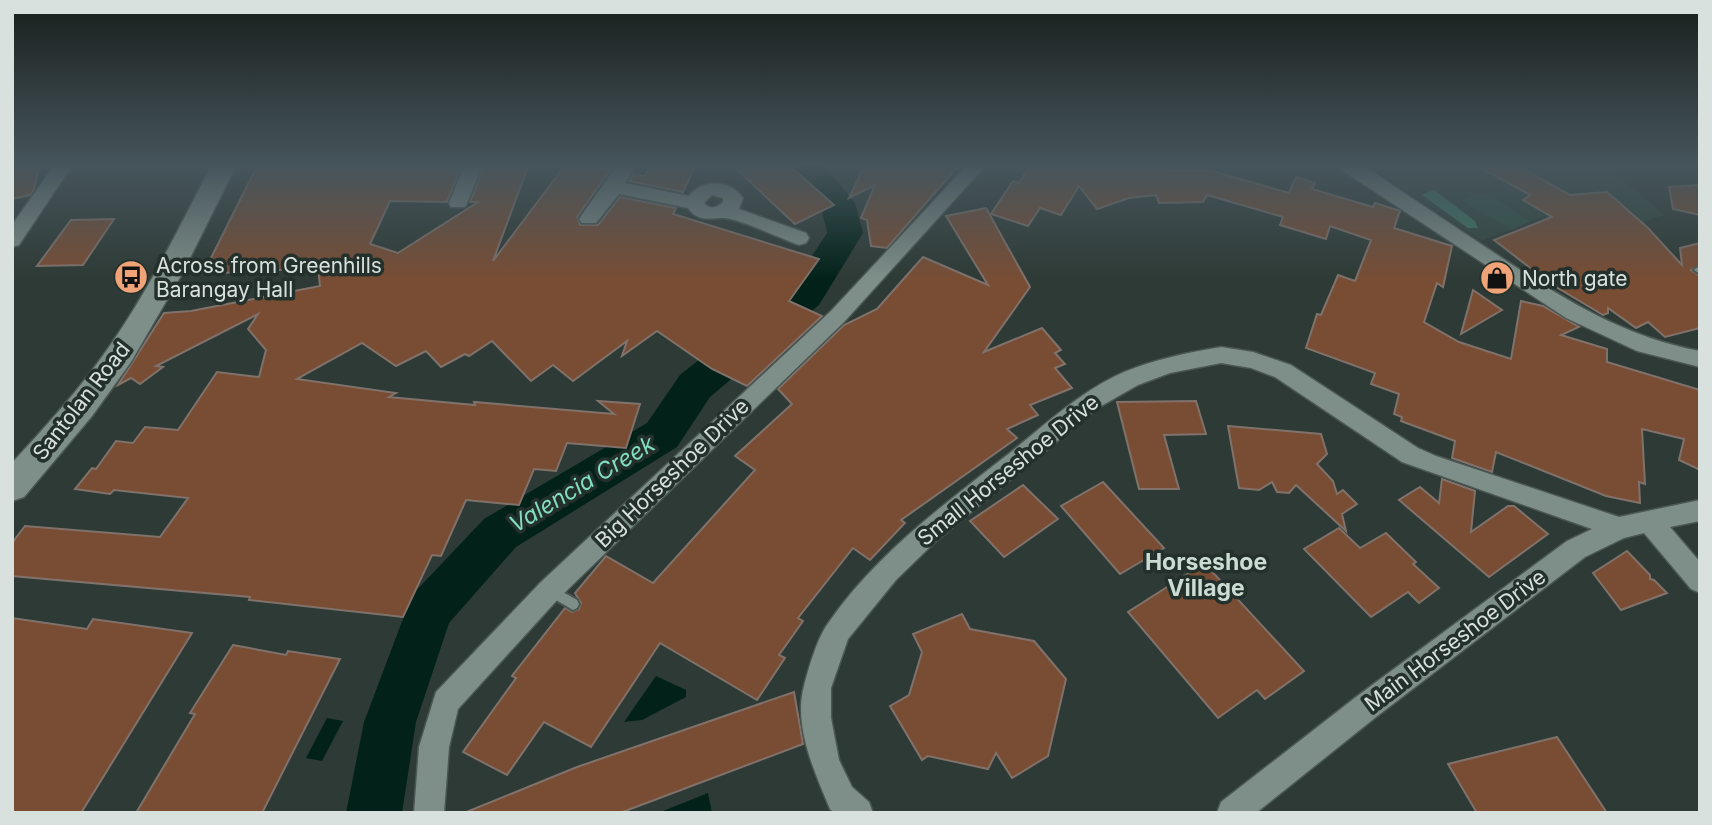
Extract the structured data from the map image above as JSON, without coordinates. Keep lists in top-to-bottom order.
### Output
{
  "streets": {
    "main road": ["Santolan Road"],
    "street": ["Small Horseshoe Drive", "Big Horseshoe Drive", "Main Horseshoe Drive"]
  },
  "crossings": [
    ["Small Horseshoe Drive", "Main Horseshoe Drive"]
  ],
  "districts": ["Horseshoe Village"],
  "water": ["Valencia Creek"],
  "places": {
    "bus stop": ["Across from Greenhills Barangay Hall"],
    "shop": ["North gate"]
  }
}
